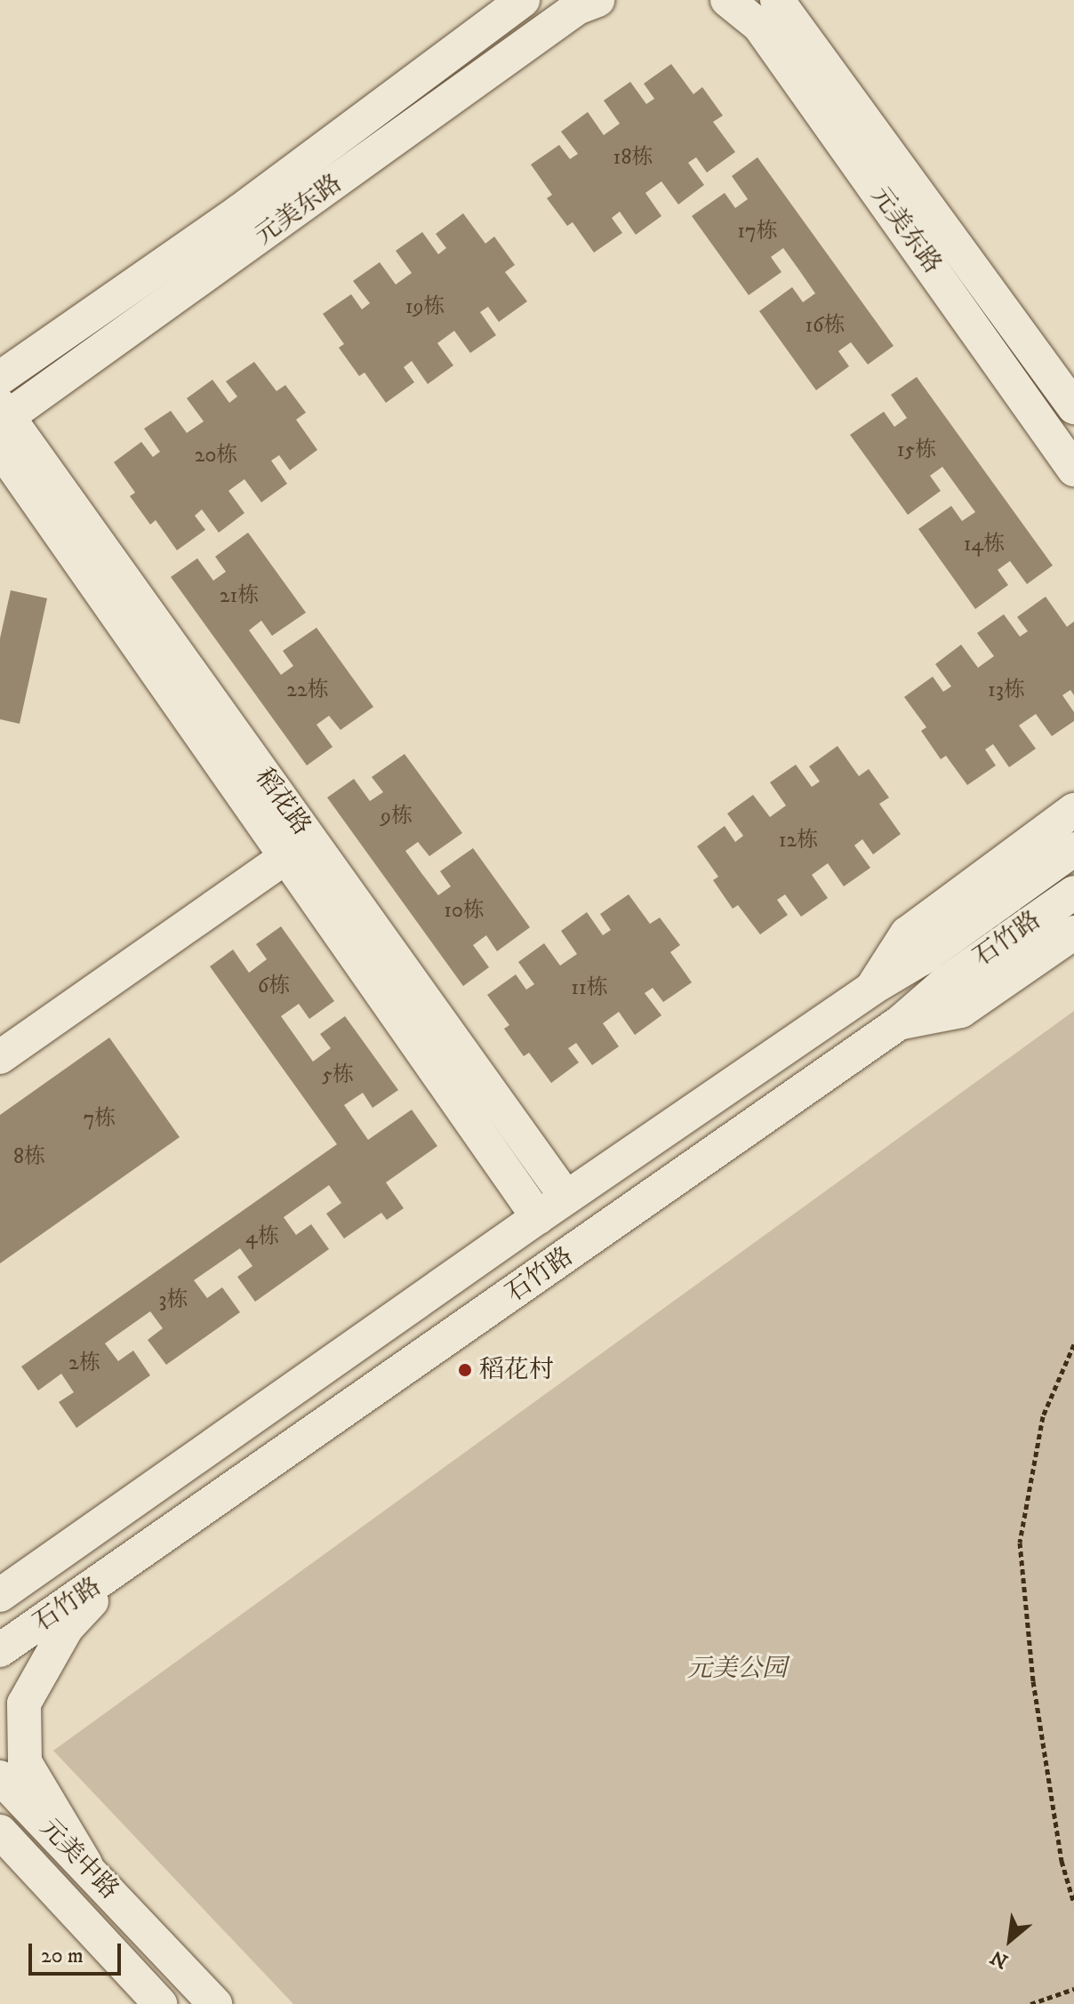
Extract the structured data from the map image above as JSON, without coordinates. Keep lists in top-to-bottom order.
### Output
{
  "streets": {
    "street": [
      "元美东路",
      "稻花路",
      "石竹路",
      "元美中路"
    ]
  },
  "crossings": [
    ["元美东路", "稻花路"],
    ["稻花路", "石竹路"]
  ],
  "parks": ["元美公园"],
  "places": ["稻花村"],
  "house_numbers": [
    "18栋",
    "17栋",
    "19栋",
    "16栋",
    "15栋",
    "20栋",
    "14栋",
    "21栋",
    "22栋",
    "13栋",
    "9栋",
    "12栋",
    "10栋",
    "6栋",
    "11栋",
    "5栋",
    "7栋",
    "8栋",
    "4栋",
    "3栋",
    "2栋"
  ],
  "scale_bar": "20 m",
  "north": "bottom left"
}
